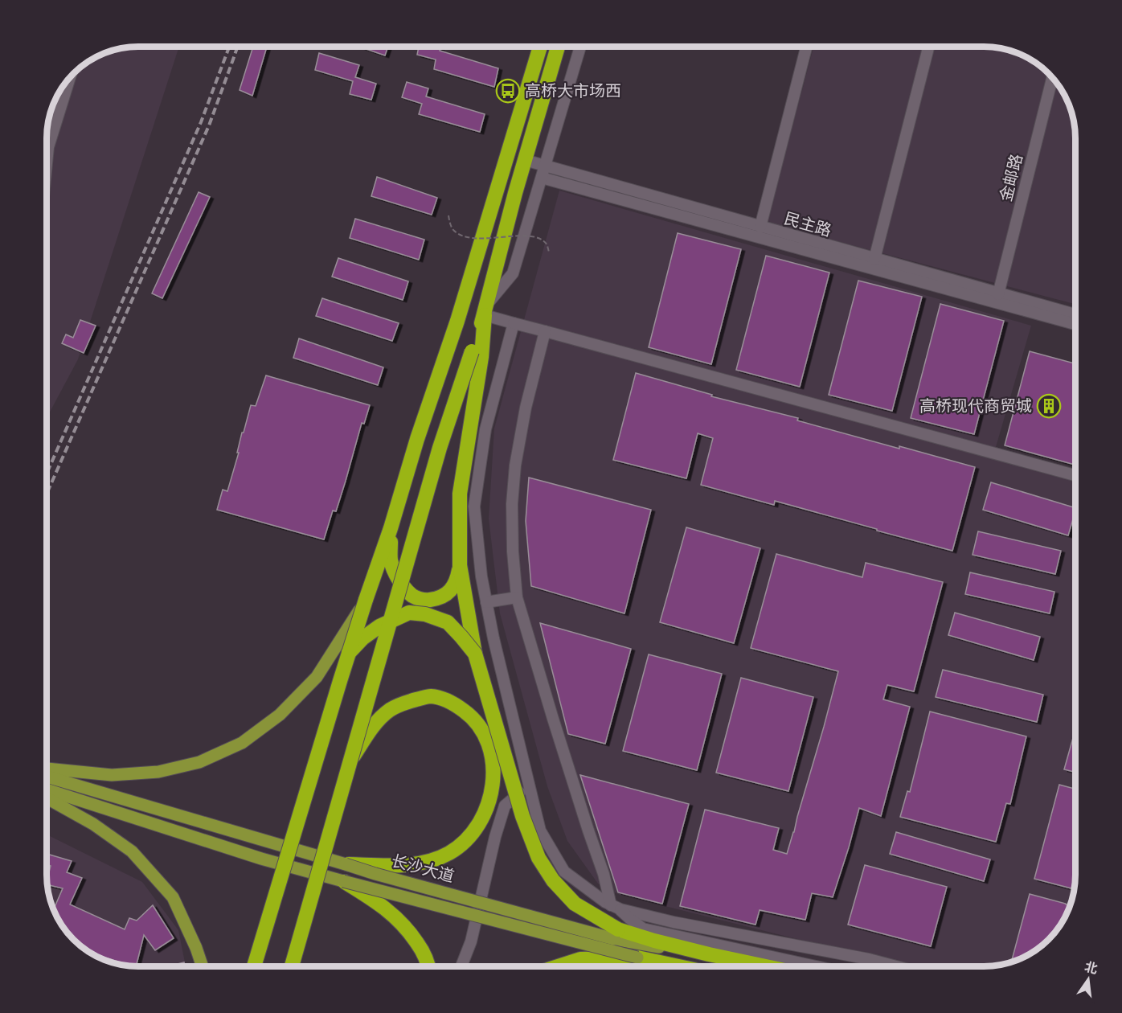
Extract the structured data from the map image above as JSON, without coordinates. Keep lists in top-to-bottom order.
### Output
{
  "streets": {
    "main road": ["长沙大道"],
    "street": ["金邮路", "民主路"]
  },
  "crossings": [
    ["金邮路", "民主路"]
  ],
  "places": {
    "bus stop": ["高桥大市场西"],
    "building": ["高桥现代商贸城"]
  },
  "north": "top"
}
